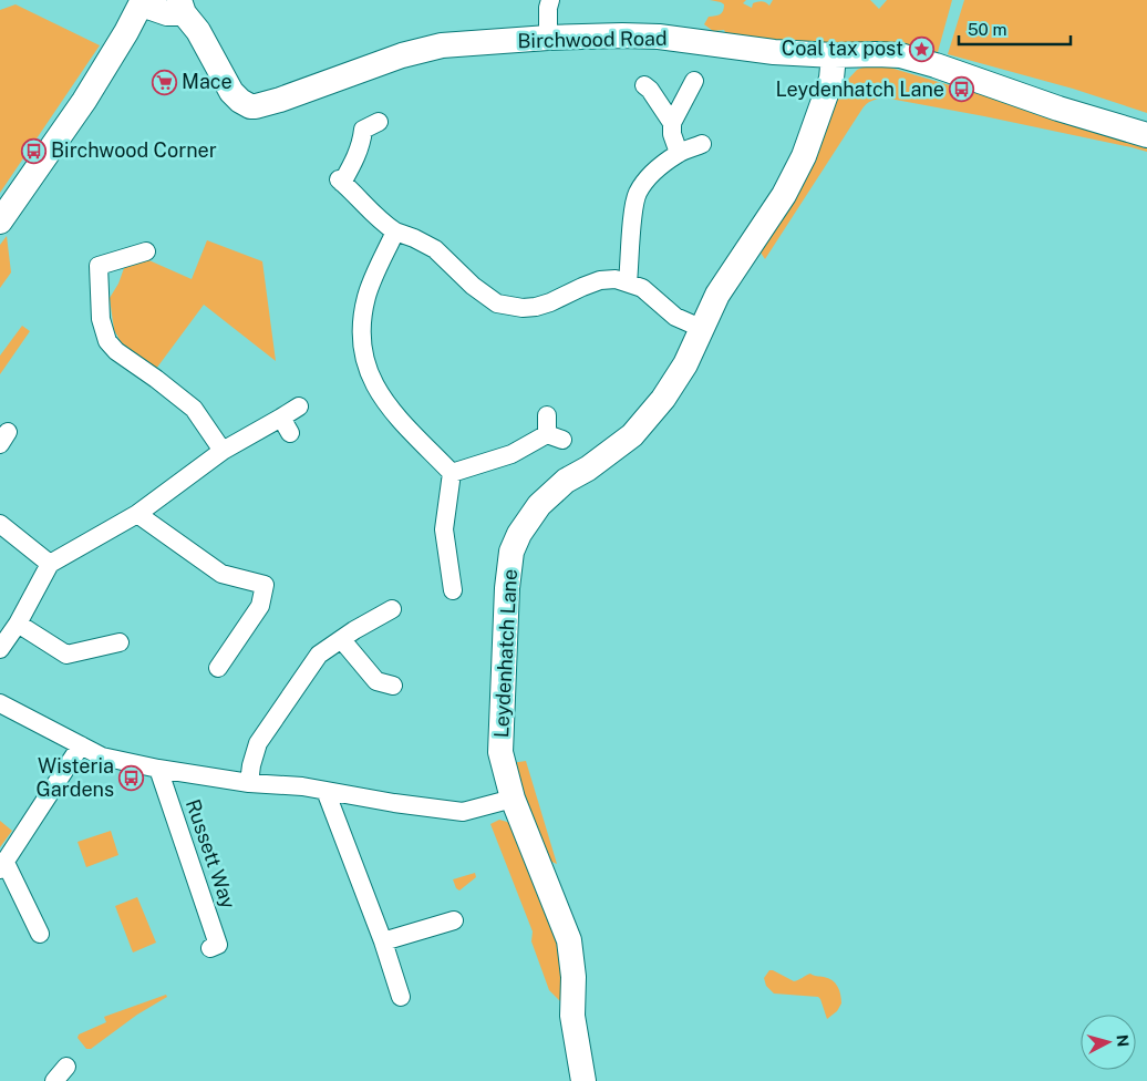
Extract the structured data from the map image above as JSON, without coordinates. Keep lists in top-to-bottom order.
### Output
{
  "streets": {
    "street": ["Birchwood Road", "Leydenhatch Lane", "Russett Way"]
  },
  "crossings": [
    ["Birchwood Road", "Leydenhatch Lane"],
    ["Leydenhatch Lane", "Russett Way"]
  ],
  "places": {
    "place": ["Coal tax post"],
    "supermarket": ["Mace"],
    "bus stop": ["Leydenhatch Lane", "Birchwood Corner", "Wisteria Gardens"]
  },
  "scale_bar": "50 m",
  "north": "right"
}
